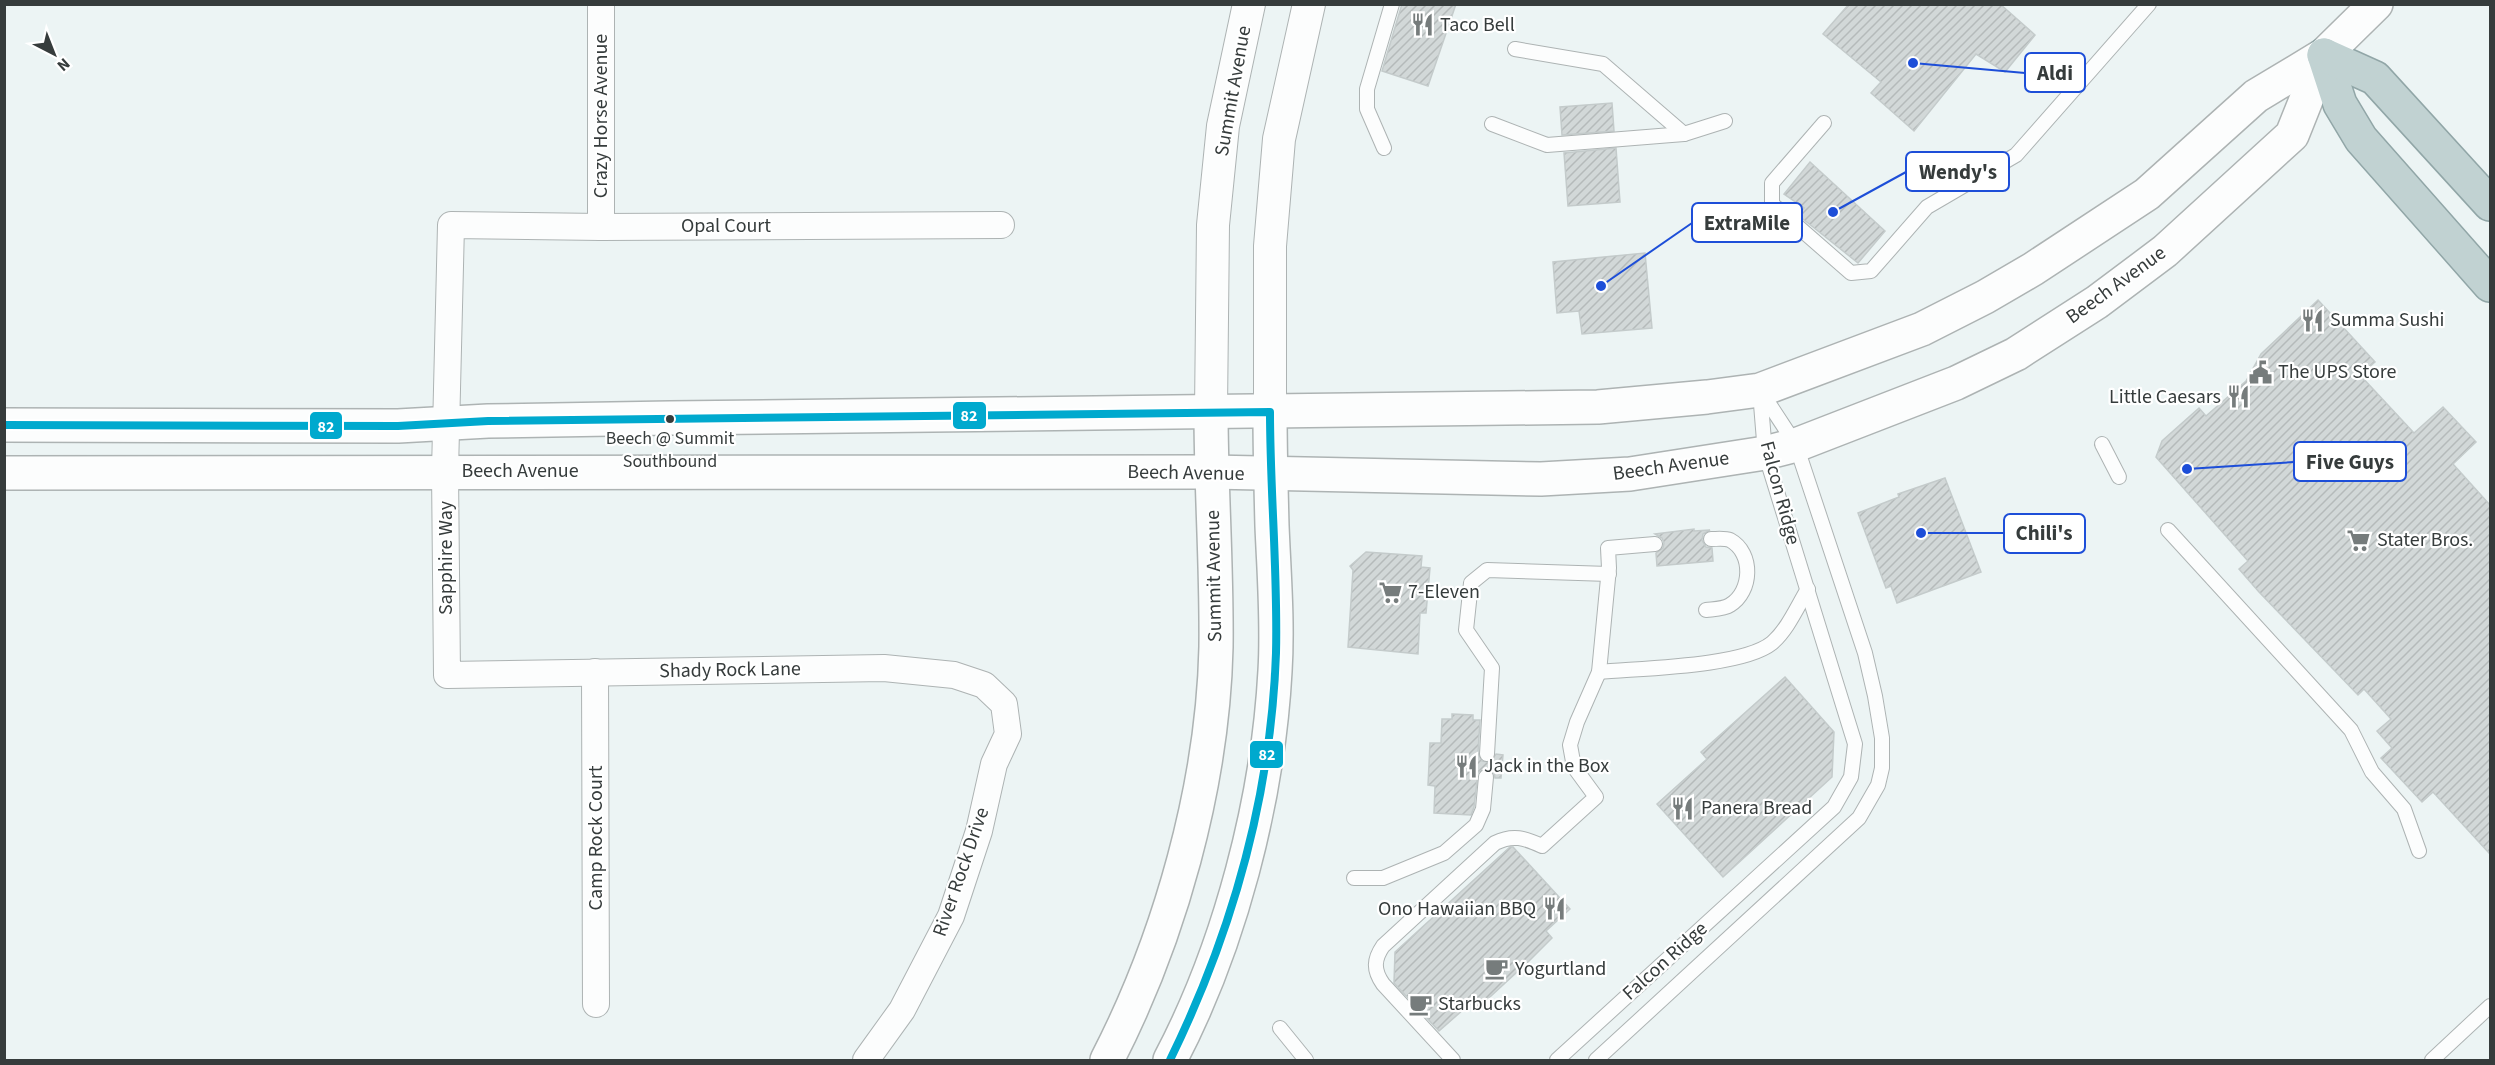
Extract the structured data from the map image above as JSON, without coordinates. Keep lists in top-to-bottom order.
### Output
{
  "streets": {
    "main road": ["Summit Avenue", "Beech Avenue"],
    "street": [
      "Crazy Horse Avenue",
      "Opal Court",
      "Sapphire Way",
      "Shady Rock Lane",
      "Camp Rock Court",
      "River Rock Drive"
    ],
    "lane": ["Falcon Ridge"]
  },
  "crossings": [
    ["Summit Avenue", "Beech Avenue"],
    ["Crazy Horse Avenue", "Opal Court"],
    ["Opal Court", "Sapphire Way"],
    ["Beech Avenue", "Falcon Ridge"],
    ["Beech Avenue", "Sapphire Way"],
    ["Sapphire Way", "Shady Rock Lane"],
    ["Shady Rock Lane", "Camp Rock Court"],
    ["Shady Rock Lane", "River Rock Drive"]
  ],
  "places": {
    "restaurant": [
      "Taco Bell",
      "Summa Sushi",
      "Little Caesars",
      "Jack in the Box",
      "Panera Bread",
      "Ono Hawaiian BBQ"
    ],
    "other": [
      "Aldi",
      "Wendy's",
      "ExtraMile",
      "Beech @ Summit Southbound",
      "Five Guys",
      "Chili's"
    ],
    "public building": ["The UPS Store"],
    "supermarket": ["Stater Bros.", "7-Eleven"],
    "cafe": ["Yogurtland", "Starbucks"]
  },
  "lines": ["transit line 82"],
  "north": "bottom right"
}
